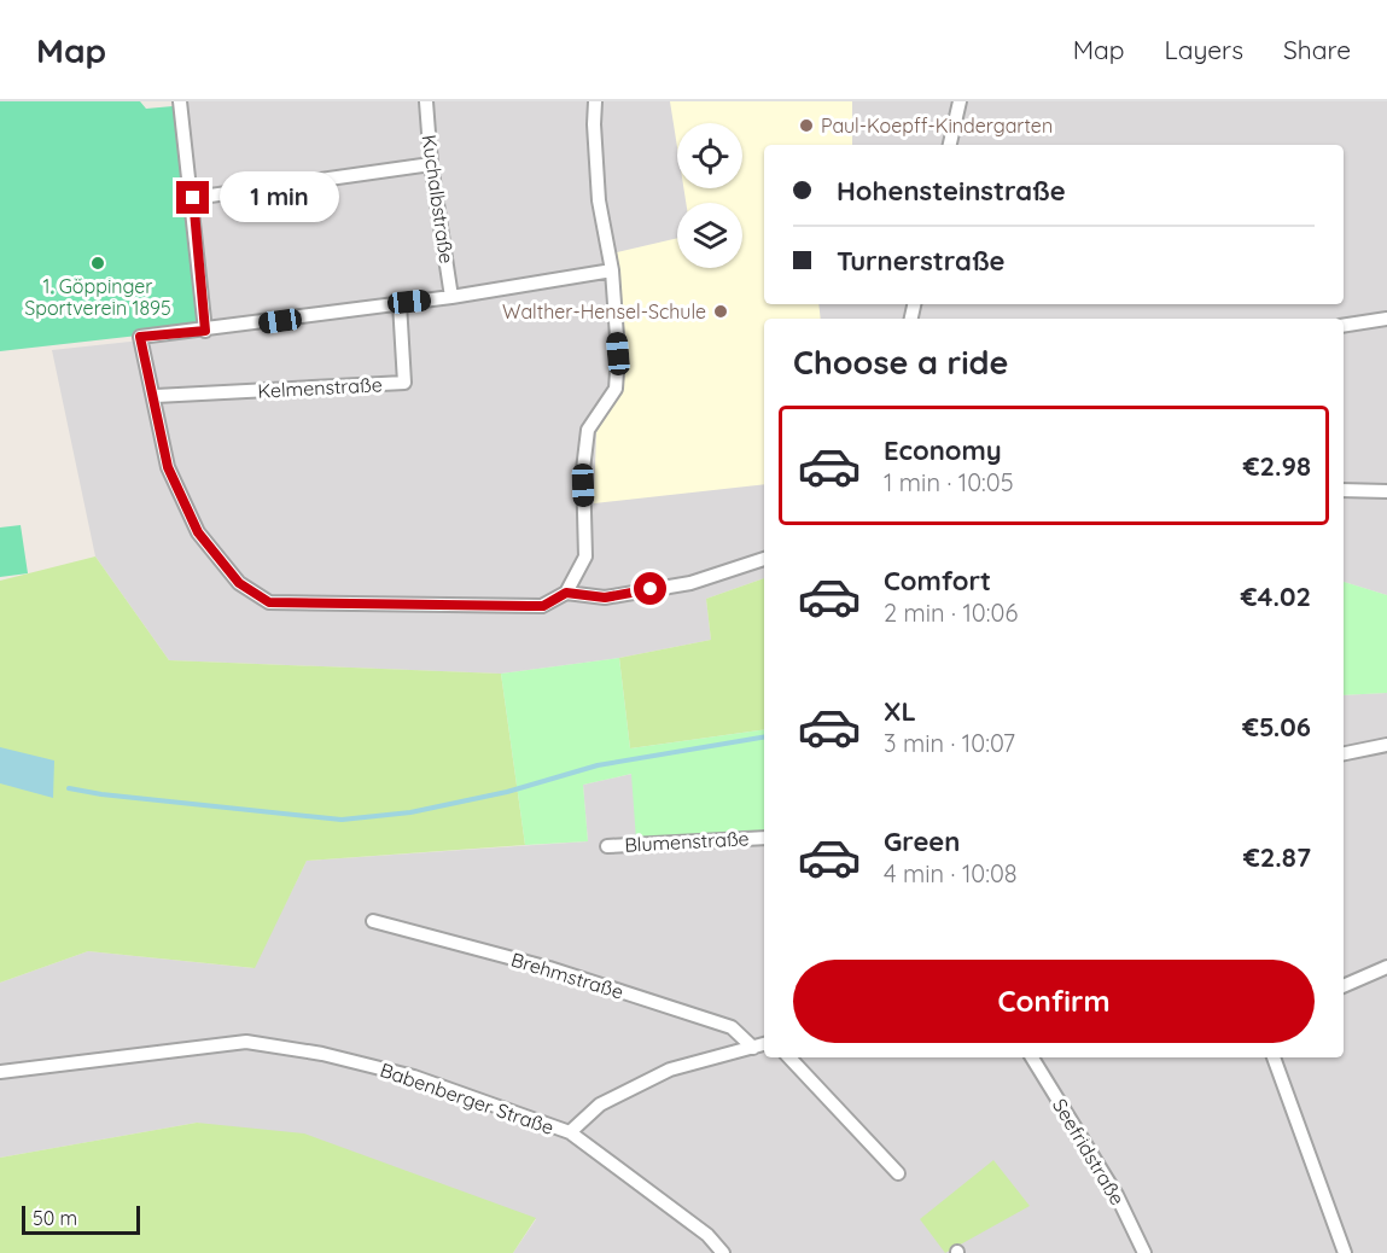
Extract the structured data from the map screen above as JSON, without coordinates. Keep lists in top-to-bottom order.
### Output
{
  "streets": {
    "street": [
      "Kuchalbstraße",
      "Kelmenstraße",
      "Blumenstraße",
      "Brehmstraße",
      "Babenberger Straße",
      "Seefridstraße"
    ]
  },
  "places": ["Paul-Koepff-Kindergarten", "1. Göppinger Sportverein 1895", "Walther-Hensel-Schule"],
  "scale_bar": "50 m",
  "page": {
    "header": "Map",
    "nav": ["Map", "Layers", "Share"],
    "banner": ["Hohensteinstraße", "Turnerstraße"],
    "bubble": "1 min",
    "heading": "Choose a ride",
    "list": [
      {
        "name": "Economy",
        "note": "1 min · 10:05",
        "value": "€2.98"
      },
      {
        "name": "Comfort",
        "note": "2 min · 10:06",
        "value": "€4.02"
      },
      {
        "name": "XL",
        "note": "3 min · 10:07",
        "value": "€5.06"
      },
      {
        "name": "Green",
        "note": "4 min · 10:08",
        "value": "€2.87"
      }
    ],
    "buttons": "Confirm",
    "scale": "50 m"
  }
}
